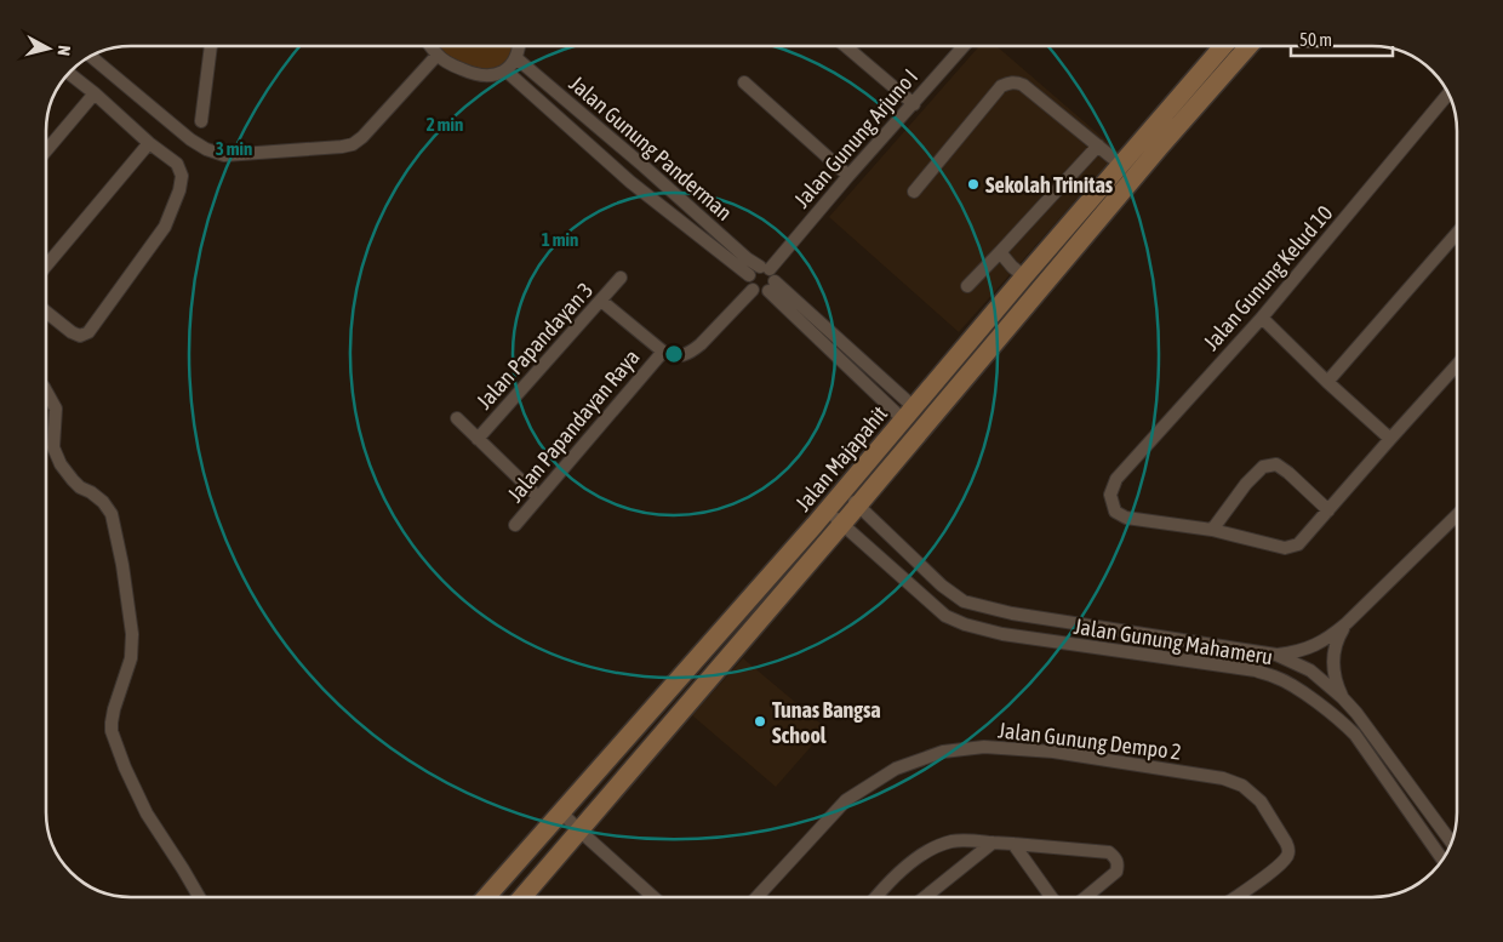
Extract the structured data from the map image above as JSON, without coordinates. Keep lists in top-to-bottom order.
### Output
{
  "streets": {
    "street": [
      "Jalan Gunung Arjuno I",
      "Jalan Gunung Panderman",
      "Jalan Gunung Kelud 10",
      "Jalan Papandayan 3",
      "Jalan Papandayan Raya",
      "Jalan Majapahit",
      "Jalan Gunung Mahameru",
      "Jalan Gunung Dempo 2"
    ]
  },
  "crossings": [
    ["Jalan Gunung Arjuno I", "Jalan Gunung Panderman"],
    ["Jalan Gunung Panderman", "Jalan Majapahit"],
    ["Jalan Majapahit", "Jalan Gunung Mahameru"]
  ],
  "places": ["Sekolah Trinitas", "Tunas Bangsa School"],
  "scale_bar": "50 m",
  "north": "right",
  "rings": ["2 min", "3 min", "1 min"]
}
